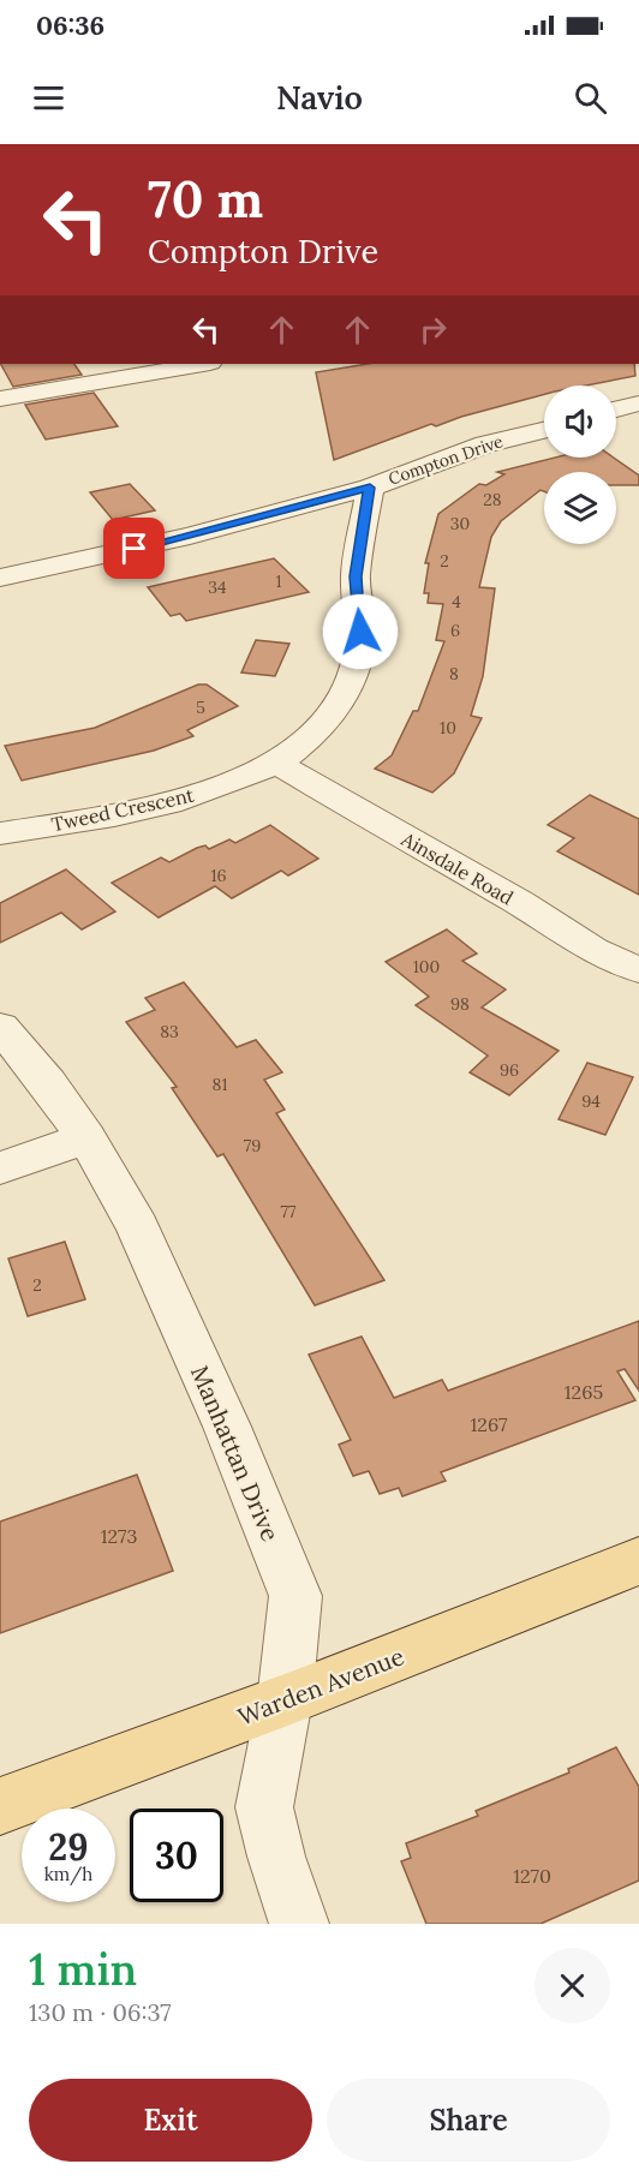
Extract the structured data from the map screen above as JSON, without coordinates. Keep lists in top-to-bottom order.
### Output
{
  "streets": {
    "main road": ["Warden Avenue"],
    "street": [
      "Compton Drive",
      "Tweed Crescent",
      "Ainsdale Road",
      "Manhattan Drive"
    ]
  },
  "crossings": [
    ["Compton Drive", "Tweed Crescent"],
    ["Tweed Crescent", "Ainsdale Road"],
    ["Manhattan Drive", "Warden Avenue"]
  ],
  "house_numbers": [
    "28",
    "30",
    "2",
    "1",
    "34",
    "4",
    "6",
    "8",
    "5",
    "10",
    "16",
    "100",
    "98",
    "83",
    "96",
    "81",
    "94",
    "79",
    "77",
    "2",
    "1265",
    "1267",
    "1273",
    "1270"
  ],
  "page": {
    "status": "06:36",
    "header": "Navio",
    "turn": ["70 m", "Compton Drive"],
    "speed": "29 km/h",
    "limit": "30",
    "heading": ["1 min", "130 m · 06:37"],
    "buttons": ["Exit", "Share"]
  }
}
